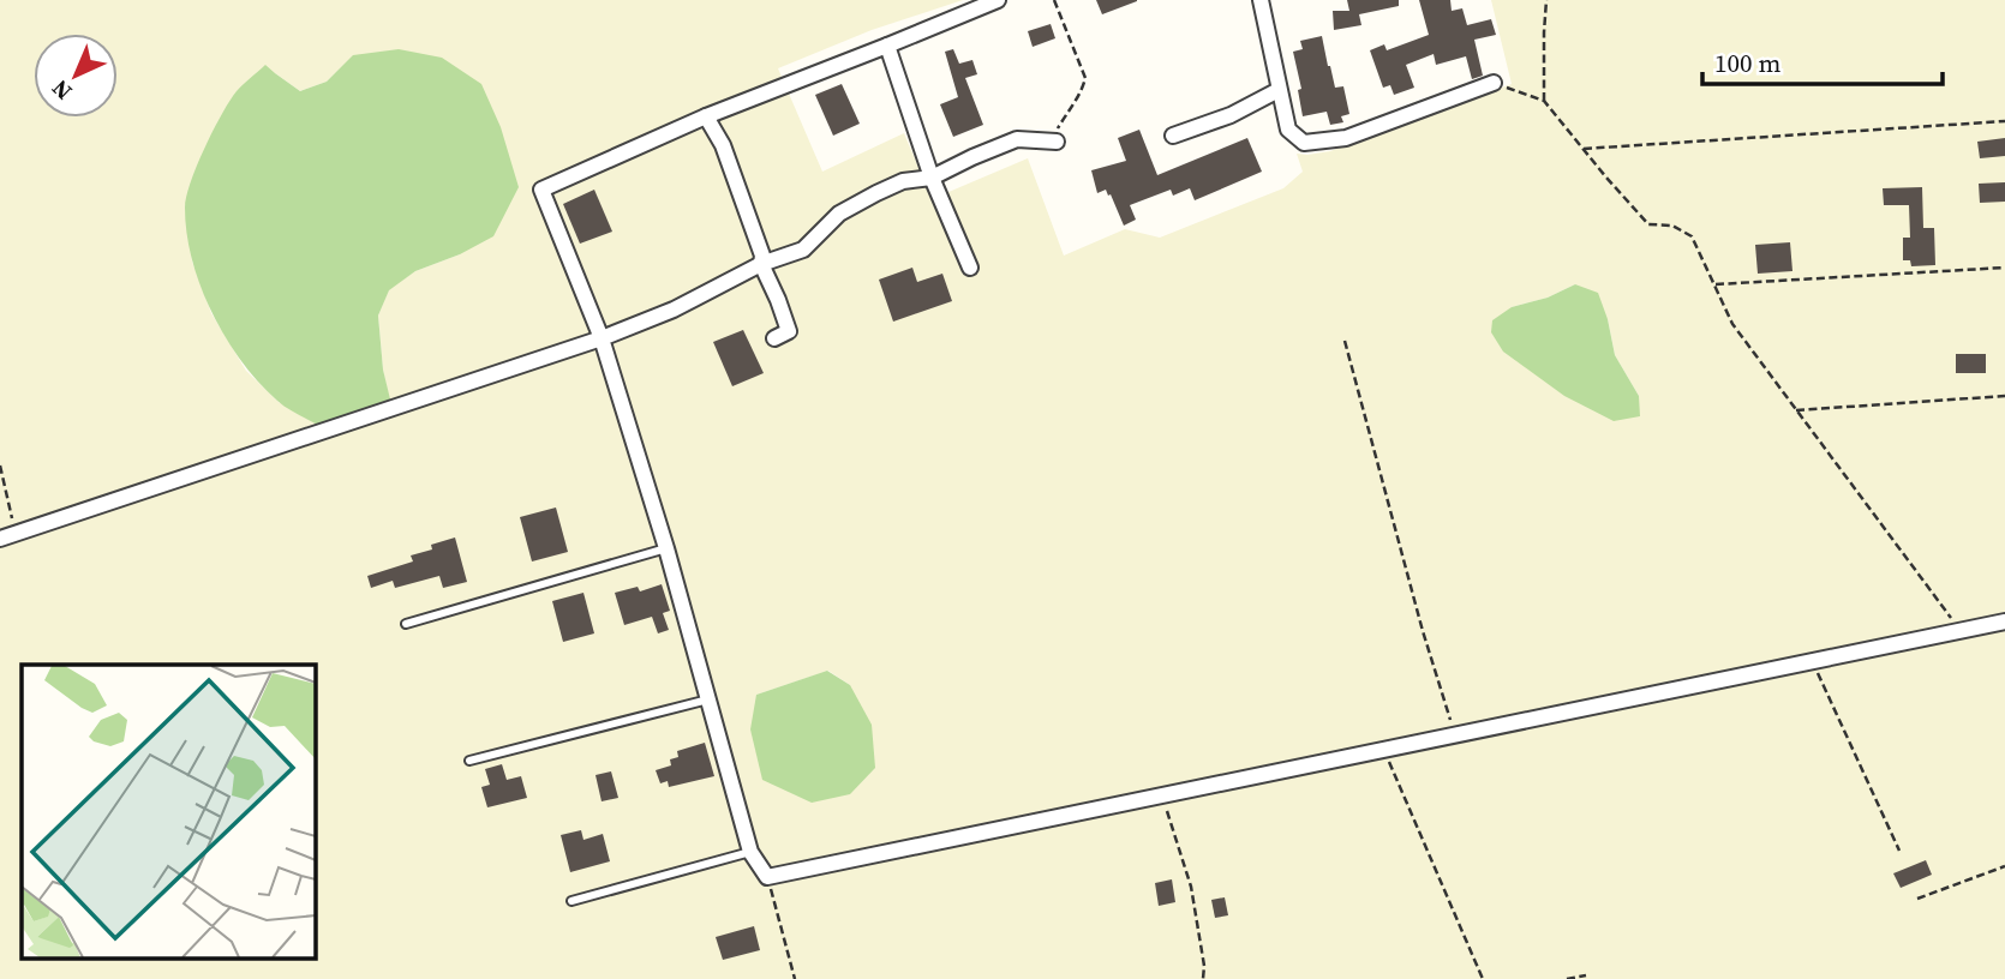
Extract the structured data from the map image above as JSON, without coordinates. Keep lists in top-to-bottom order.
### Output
{
  "scale_bar": "100 m",
  "north": "bottom left"
}
